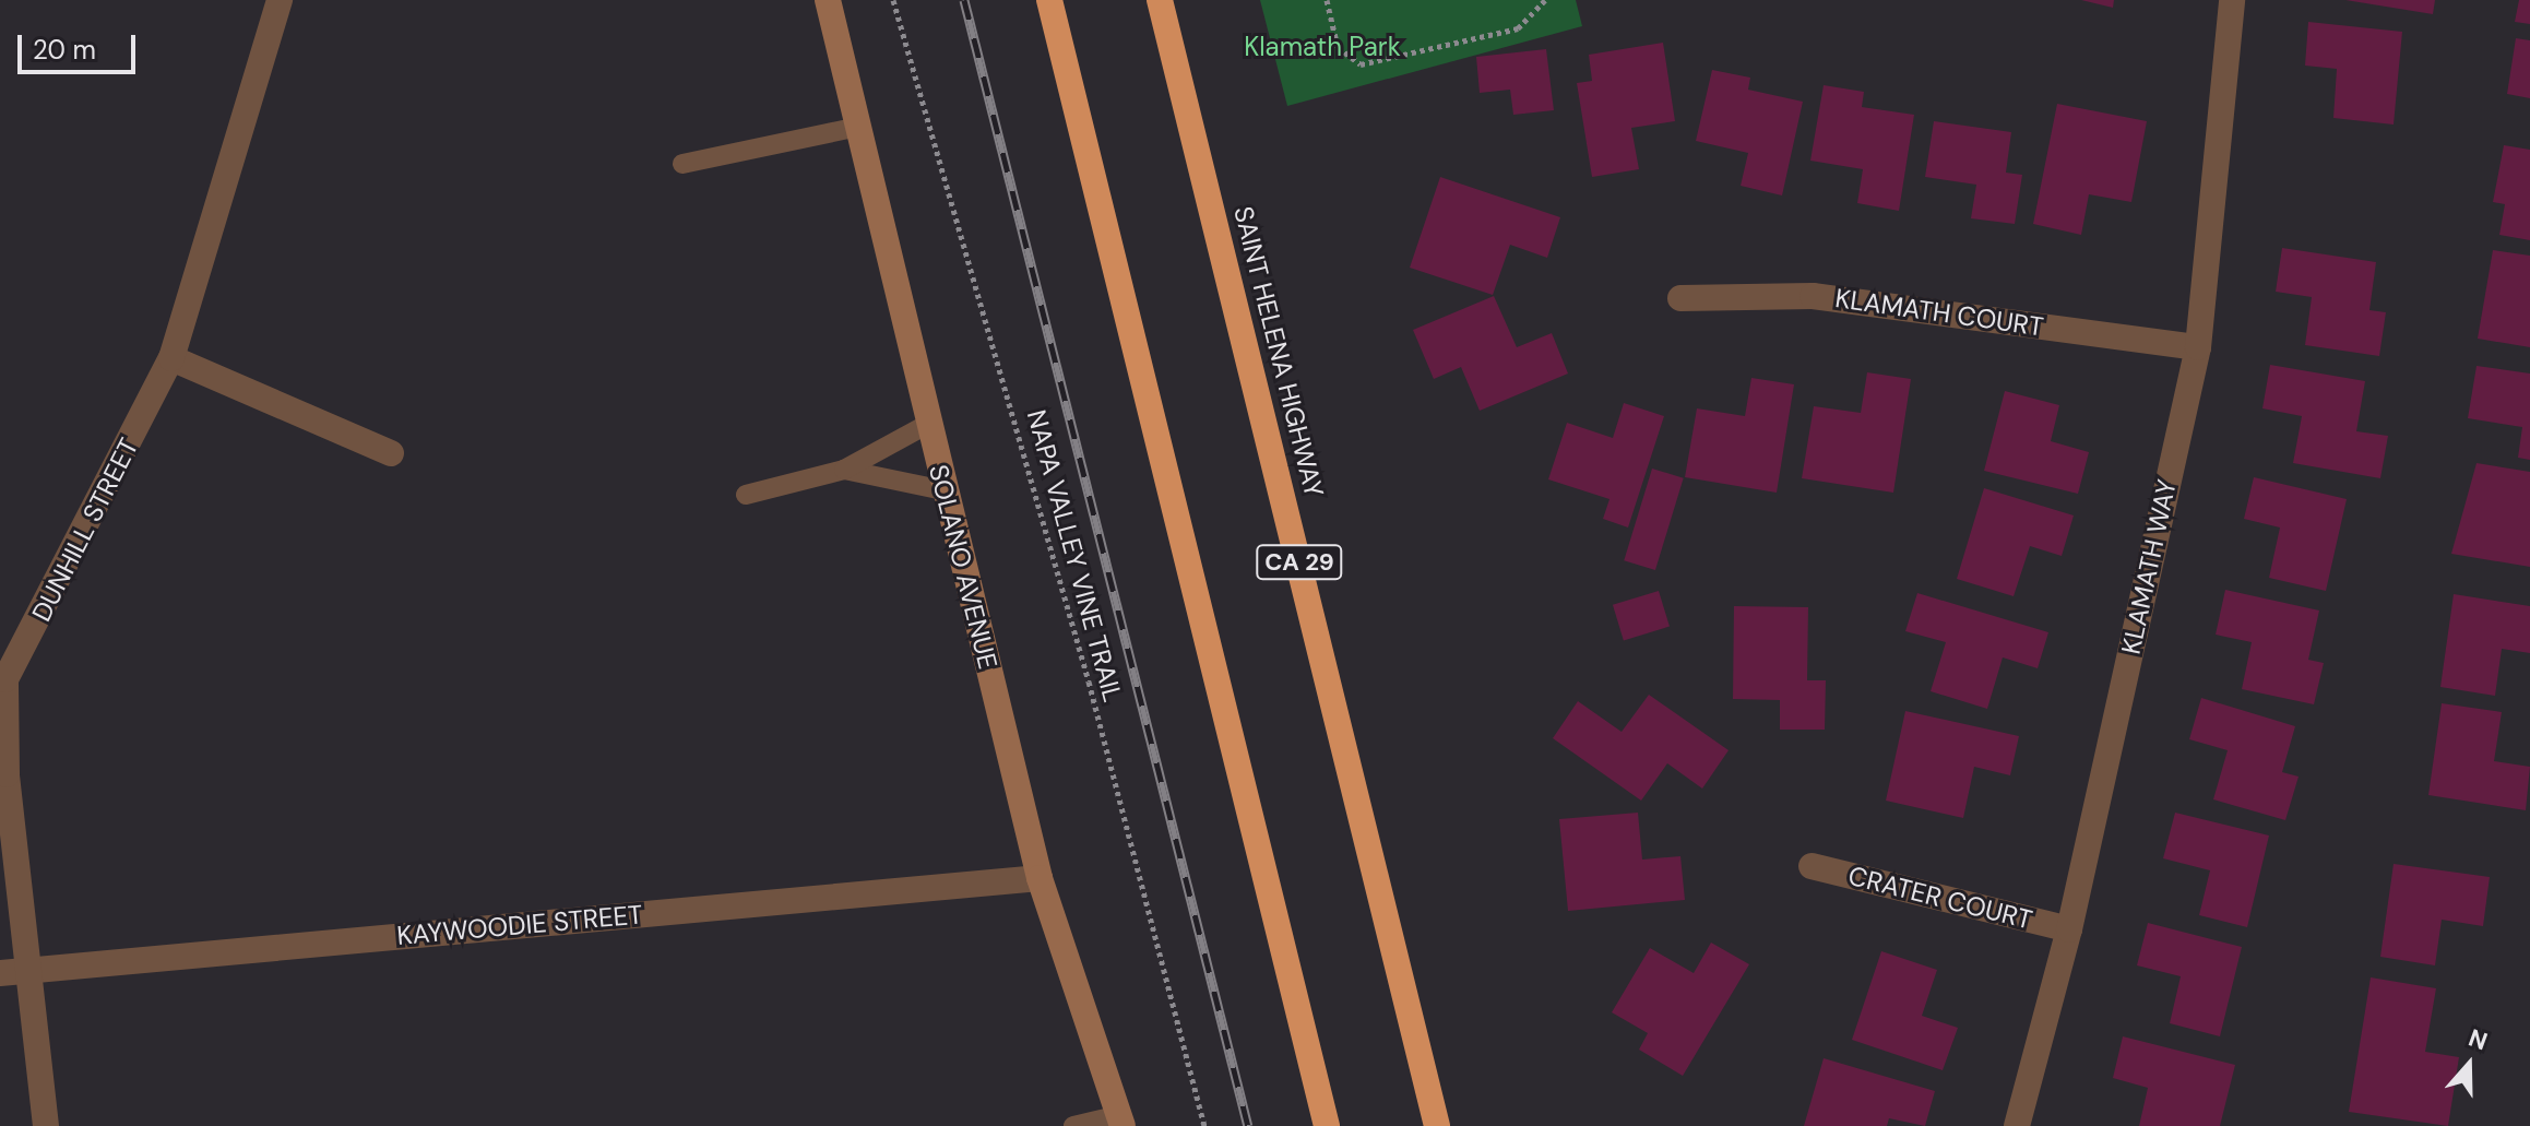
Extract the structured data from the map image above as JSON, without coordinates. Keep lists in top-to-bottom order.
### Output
{
  "streets": {
    "highway": ["SAINT HELENA HIGHWAY", "CA 29"],
    "street": [
      "KLAMATH COURT",
      "DUNHILL STREET",
      "SOLANO AVENUE",
      "KLAMATH WAY",
      "CRATER COURT",
      "KAYWOODIE STREET"
    ],
    "path": ["NAPA VALLEY VINE TRAIL"]
  },
  "crossings": [
    ["KLAMATH COURT", "KLAMATH WAY"],
    ["DUNHILL STREET", "KAYWOODIE STREET"],
    ["SOLANO AVENUE", "KAYWOODIE STREET"],
    ["KLAMATH WAY", "CRATER COURT"]
  ],
  "parks": ["Klamath Park"],
  "scale_bar": "20 m",
  "north": "top"
}
